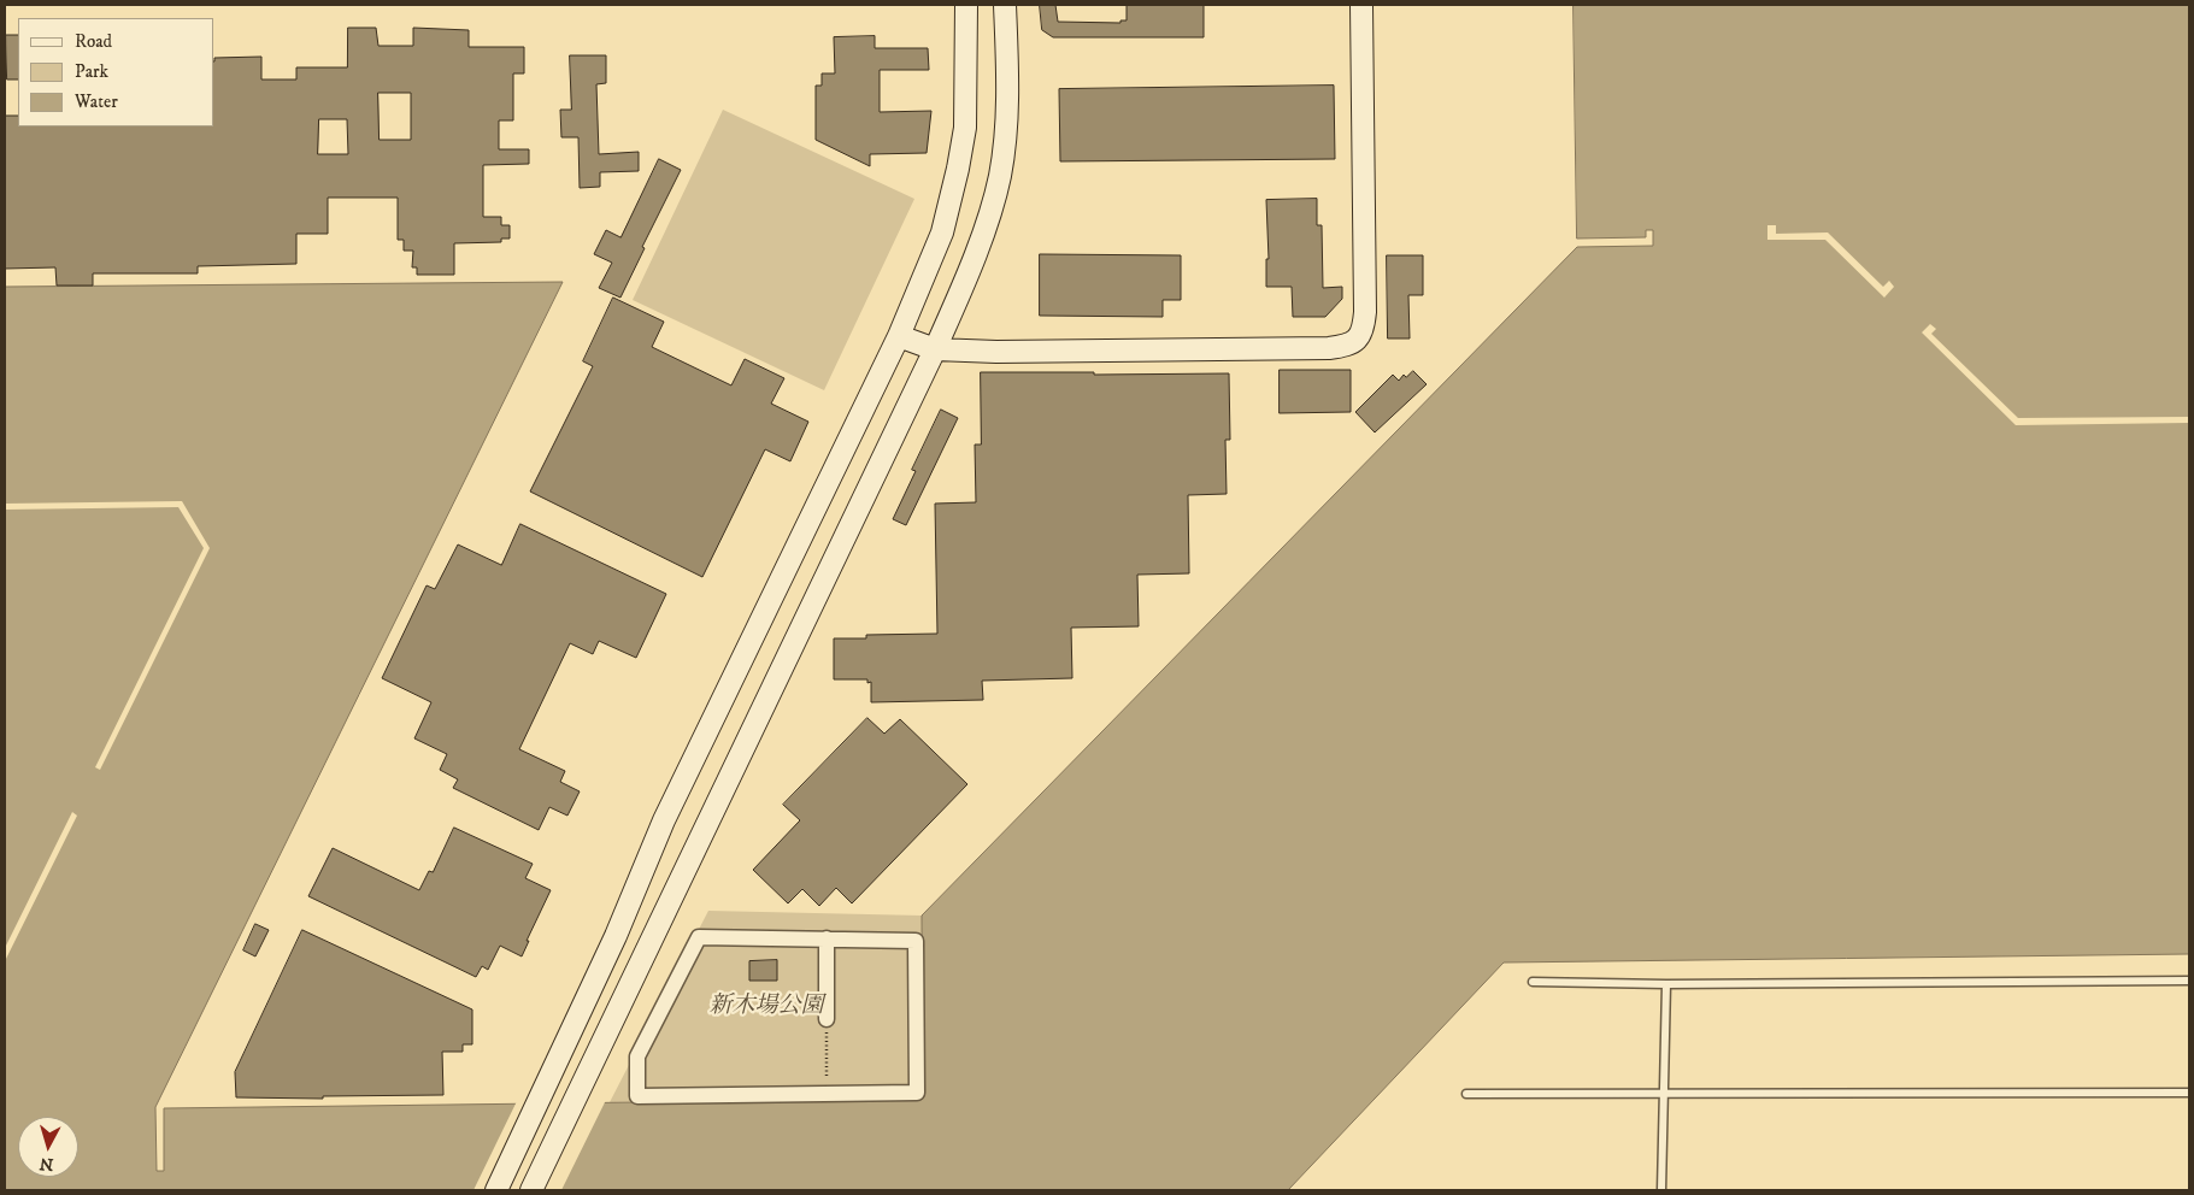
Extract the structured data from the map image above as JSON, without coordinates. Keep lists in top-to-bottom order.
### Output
{
  "parks": ["新木場公園"],
  "legend": ["Road", "Park", "Water"],
  "north": "bottom"
}
